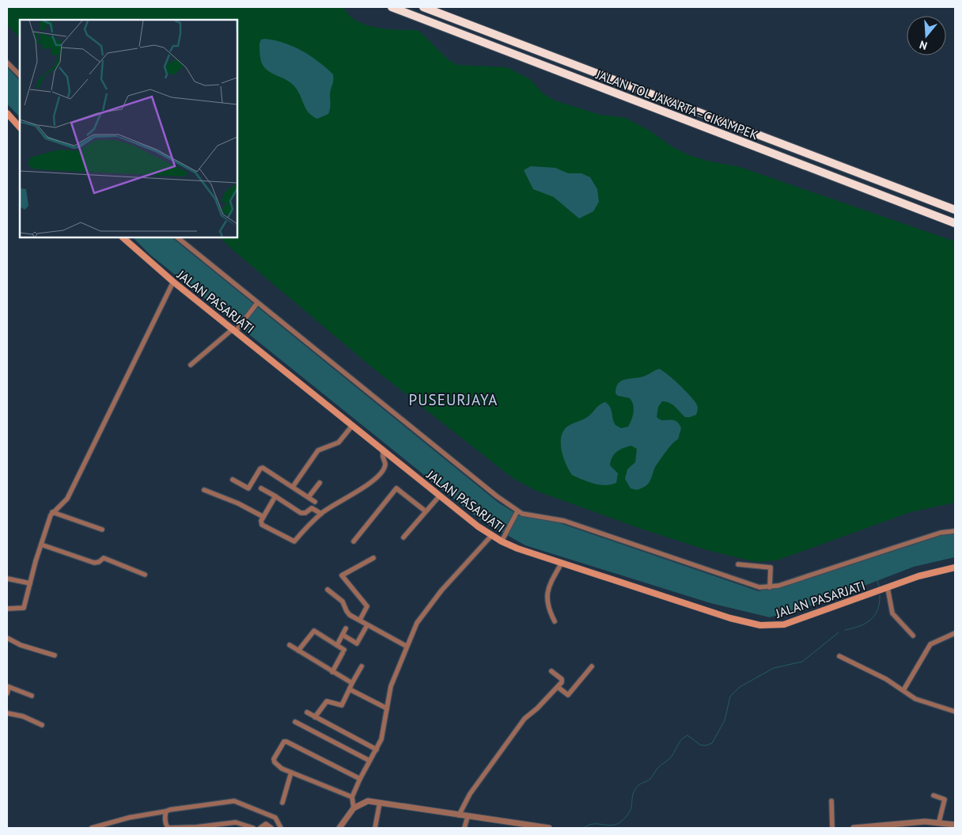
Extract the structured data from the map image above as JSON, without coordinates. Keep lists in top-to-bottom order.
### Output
{
  "streets": {
    "highway": ["JALAN TOL JAKARTA–CIKAMPEK"],
    "main road": ["JALAN PASARJATI"]
  },
  "districts": ["PUSEURJAYA"],
  "north": "bottom"
}
